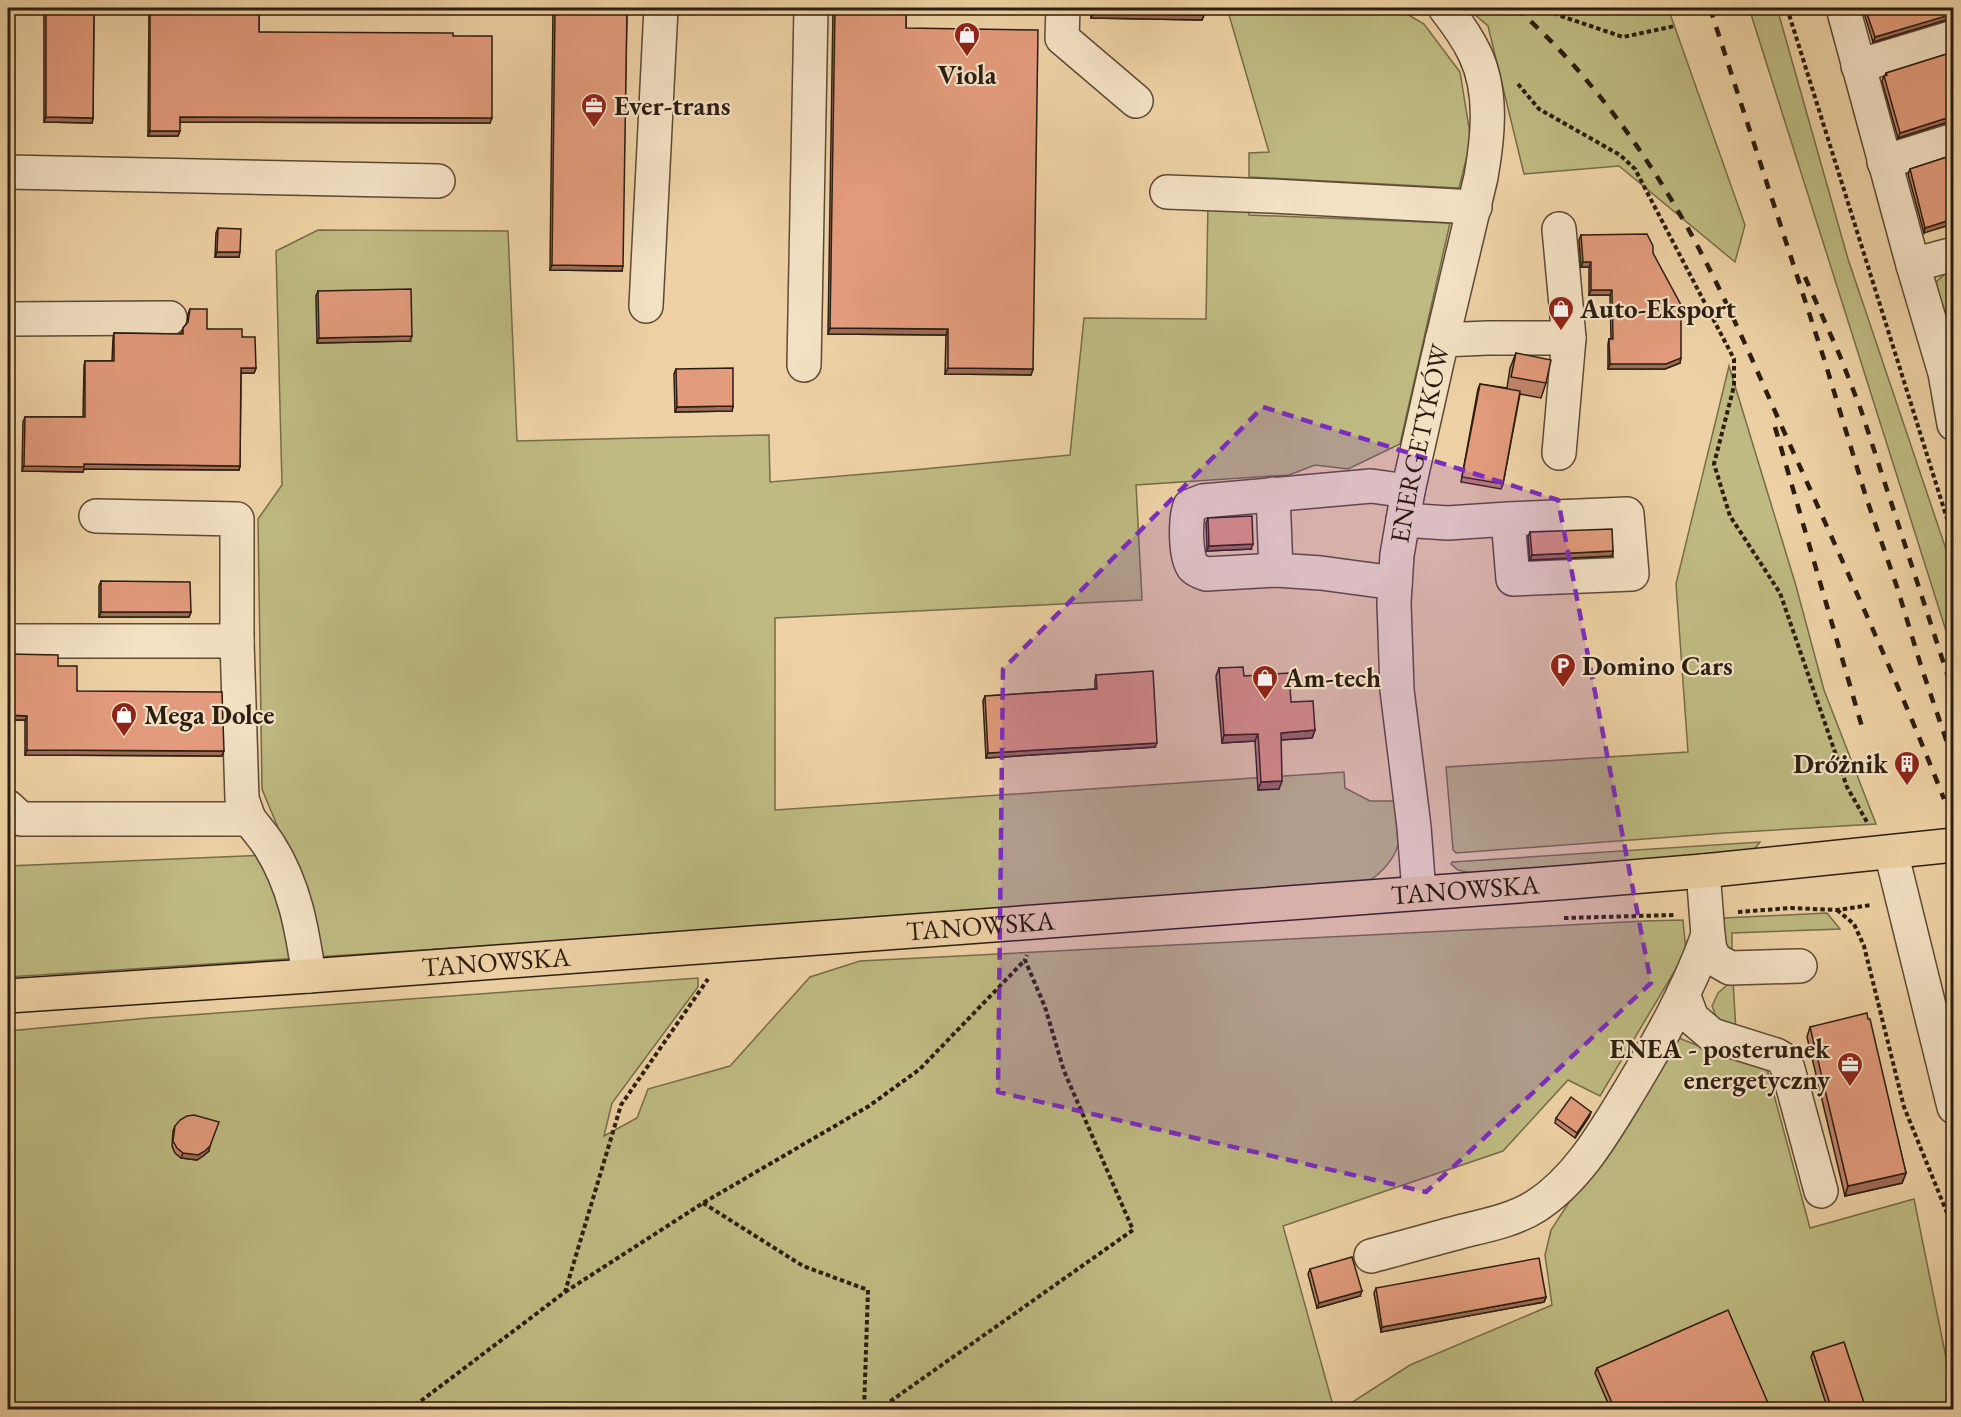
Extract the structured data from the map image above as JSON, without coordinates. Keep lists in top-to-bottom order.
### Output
{
  "streets": {
    "main road": ["TANOWSKA"],
    "street": ["ENERGETYKÓW"]
  },
  "crossings": [
    ["ENERGETYKÓW", "TANOWSKA"]
  ],
  "places": {
    "shop": [
      "Viola",
      "Auto-Eksport",
      "Am-tech",
      "Mega Dolce"
    ],
    "office": ["Ever-trans", "ENEA - posterunek energetyczny"],
    "parking": ["Domino Cars"],
    "building": ["Dróżnik"]
  }
}
